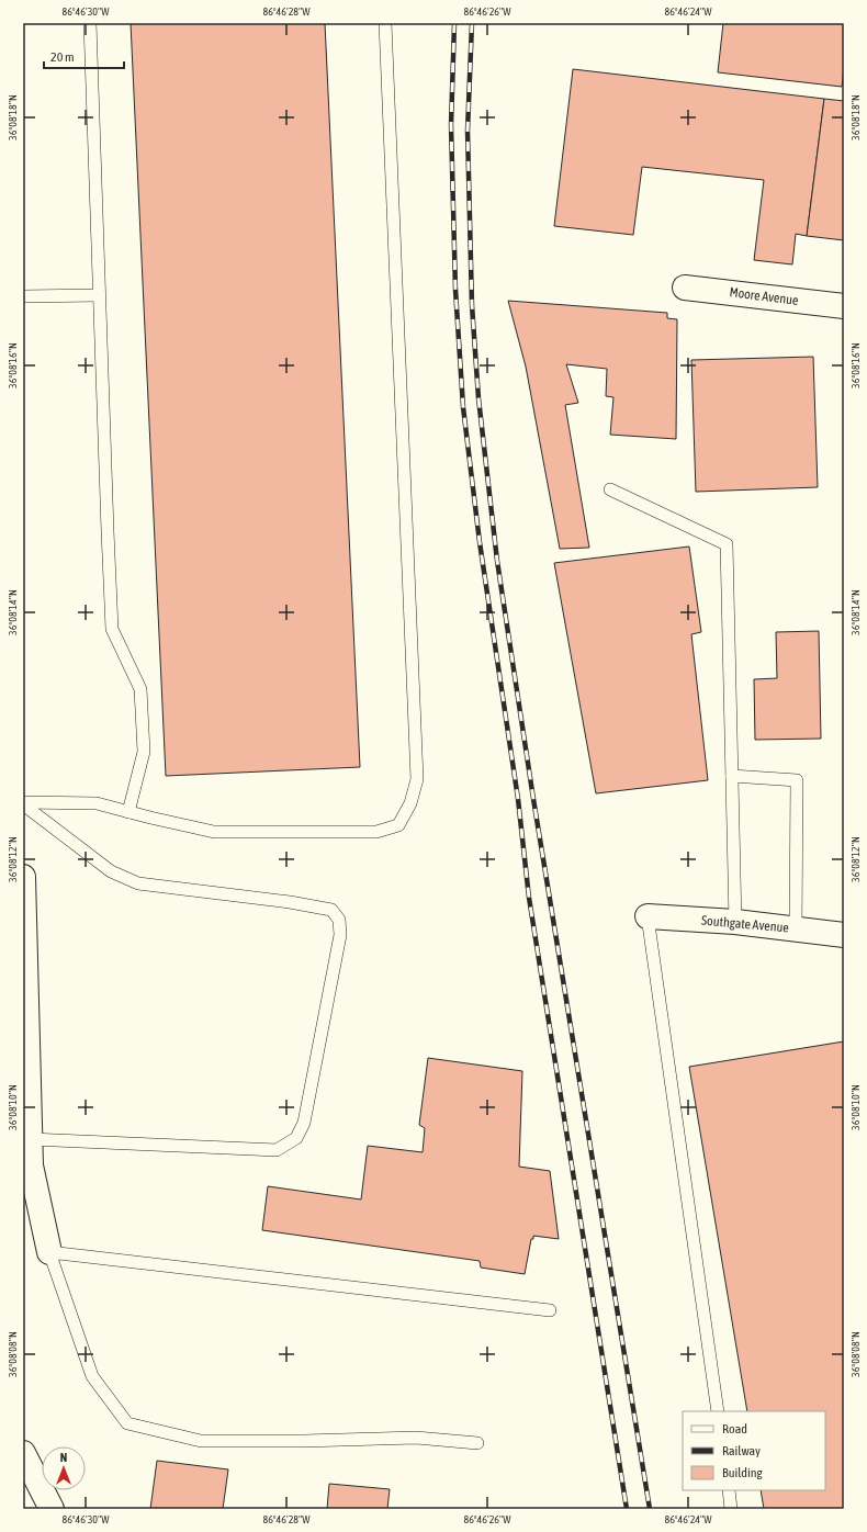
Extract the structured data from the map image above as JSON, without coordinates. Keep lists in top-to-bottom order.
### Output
{
  "streets": {
    "main road": ["Moore Avenue", "Southgate Avenue"]
  },
  "legend": ["Road", "Railway", "Building"],
  "scale_bar": "20 m",
  "north": "top",
  "coordinates": [
    "86°46'30\"W",
    "86°46'28\"W",
    "86°46'26\"W",
    "86°46'24\"W",
    "36°08'18\"N",
    "36°08'16\"N",
    "36°08'14\"N",
    "36°08'12\"N",
    "36°08'10\"N",
    "36°08'08\"N"
  ]
}
